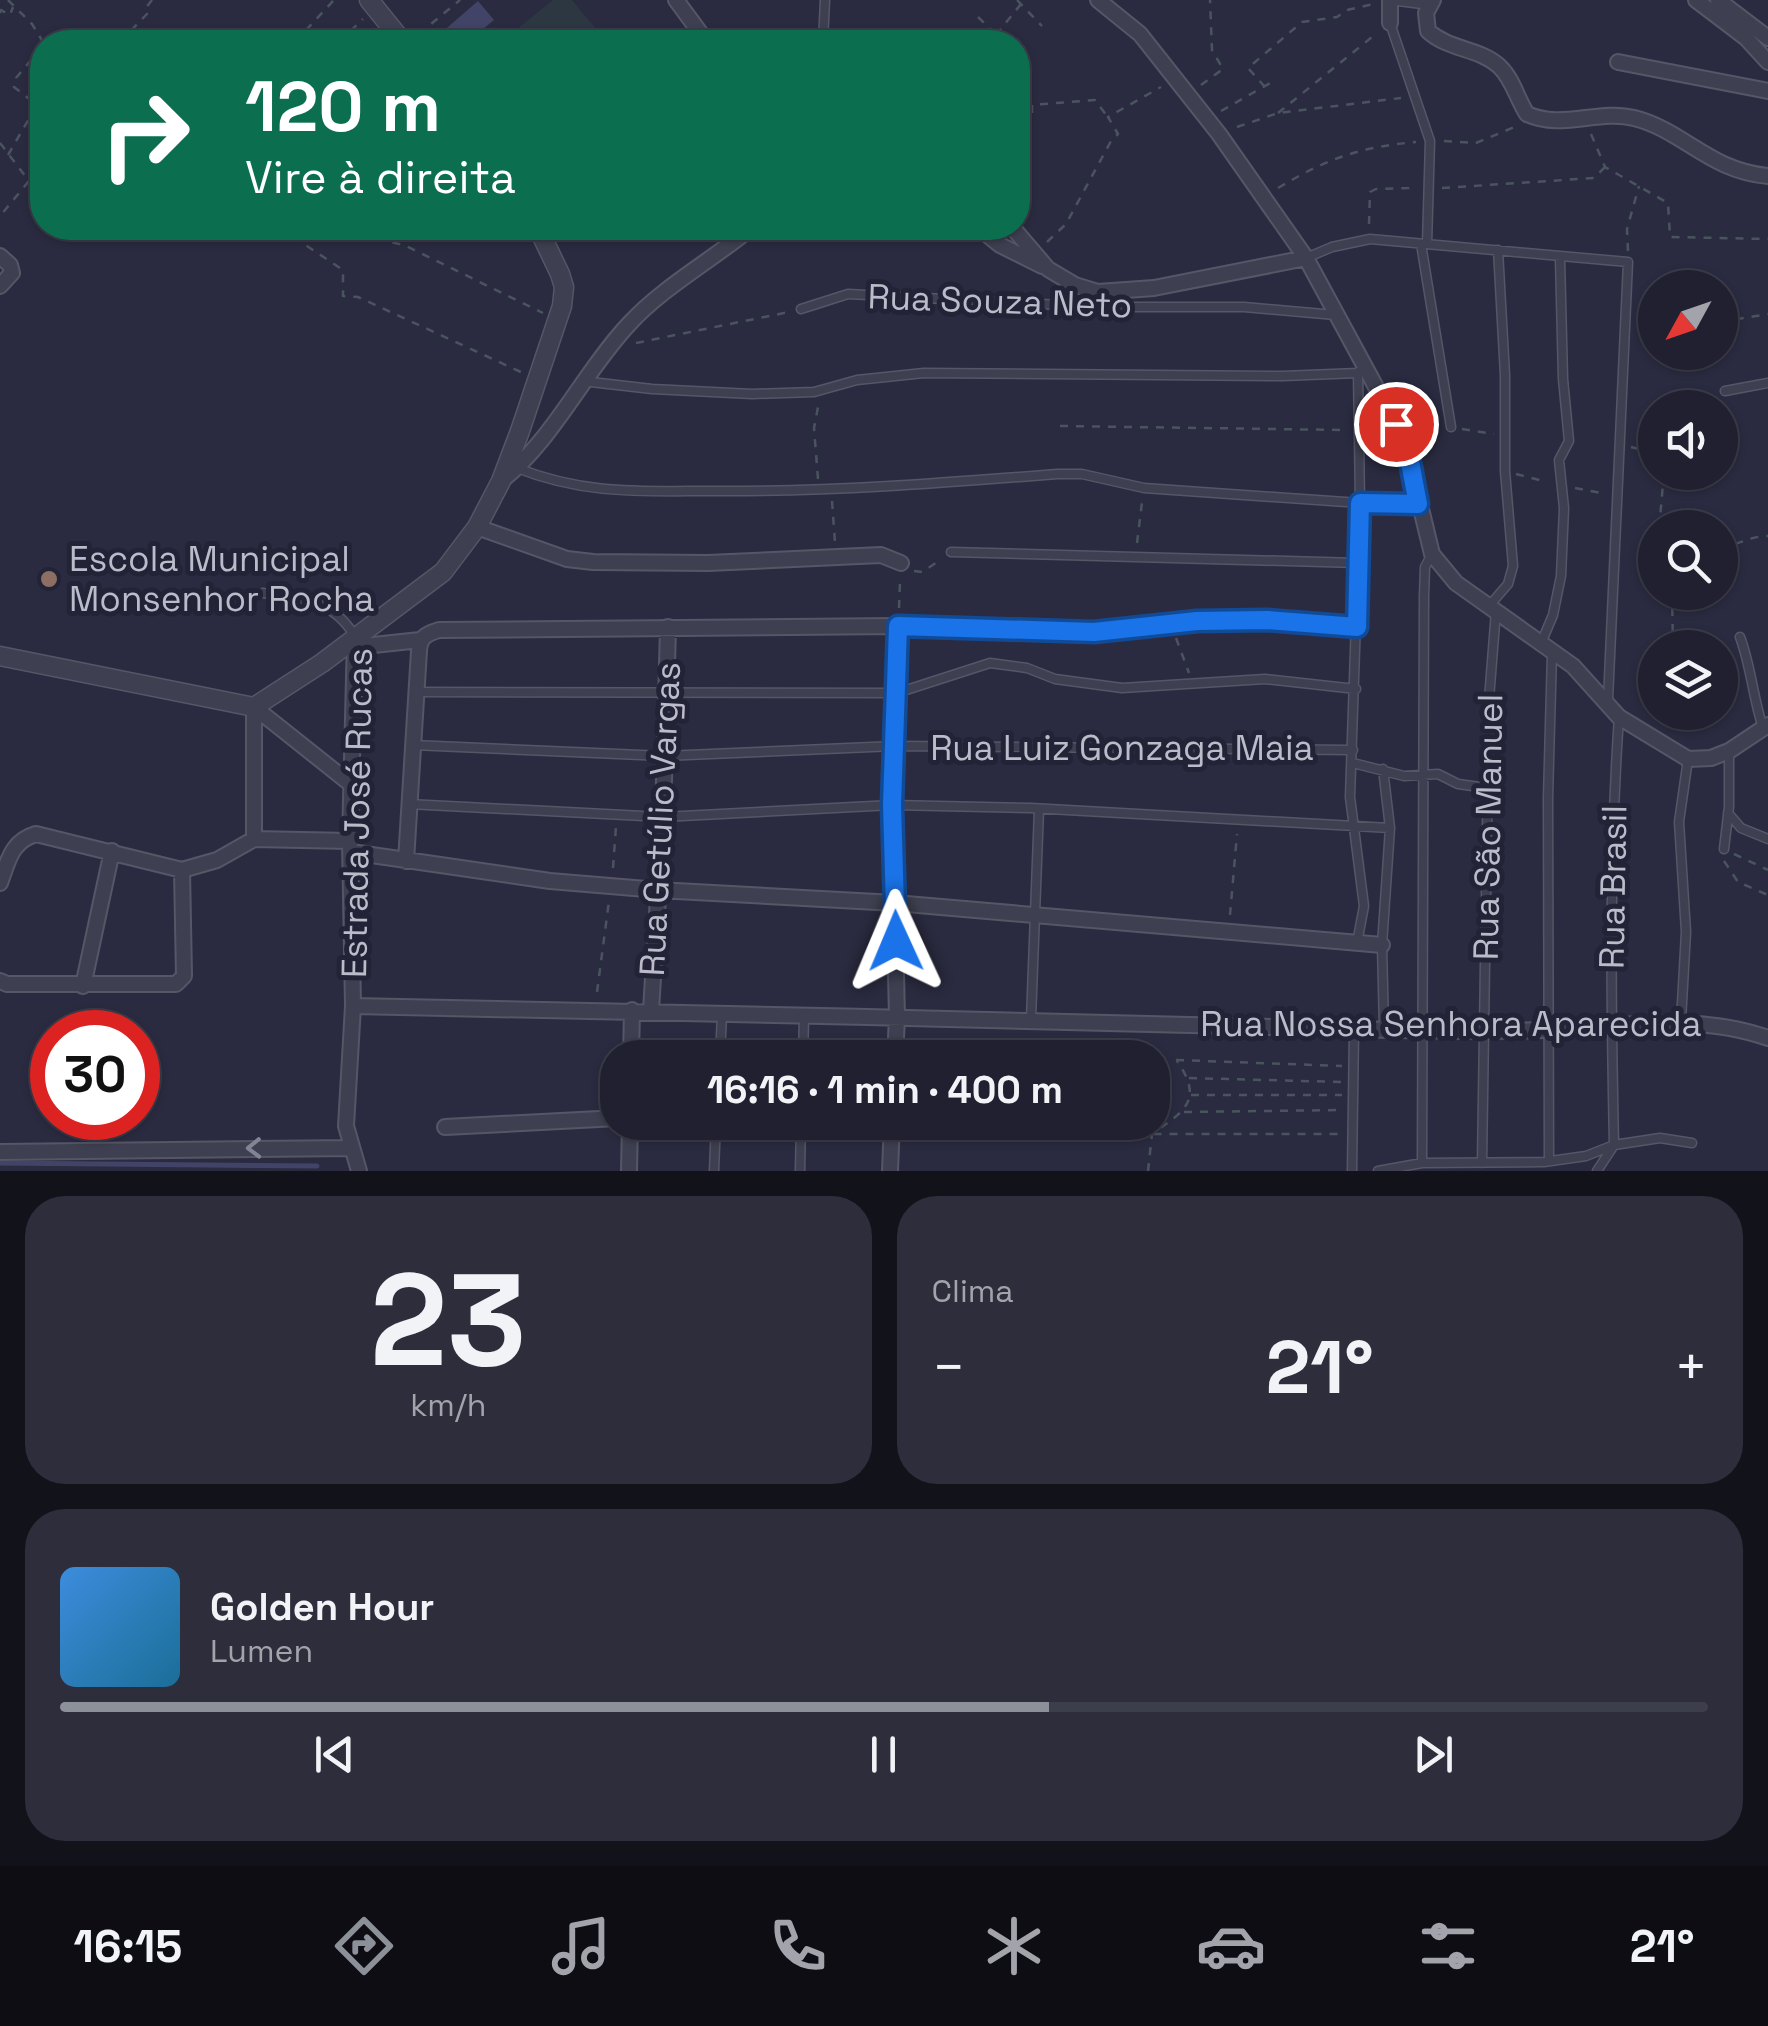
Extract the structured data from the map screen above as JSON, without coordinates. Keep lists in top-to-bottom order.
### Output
{
  "streets": {
    "street": ["Estrada José Rucas", "Rua Getúlio Vargas", "Rua Nossa Senhora Aparecida"],
    "lane": [
      "Rua Souza Neto",
      "Rua Luiz Gonzaga Maia",
      "Rua São Manuel",
      "Rua Brasil"
    ]
  },
  "crossings": [
    ["Rua Luiz Gonzaga Maia", "Rua Getúlio Vargas"],
    ["Rua Luiz Gonzaga Maia", "Rua São Manuel"],
    ["Estrada José Rucas", "Rua Nossa Senhora Aparecida"],
    ["Rua Getúlio Vargas", "Rua Nossa Senhora Aparecida"],
    ["Rua São Manuel", "Rua Nossa Senhora Aparecida"],
    ["Rua Brasil", "Rua Nossa Senhora Aparecida"]
  ],
  "places": ["Escola Municipal Monsenhor Rocha"],
  "north": "bottom left",
  "page": {
    "turn": ["120 m", "Vire à direita"],
    "limit": "30",
    "trip": "16:16 · 1 min · 400 m",
    "tile": [
      ["23", "km/h"],
      "Clima"
    ],
    "heat": ["−", "21°", "+"],
    "song": ["Golden Hour", "Lumen"],
    "tabs": ["16:15", "21°"]
  }
}
